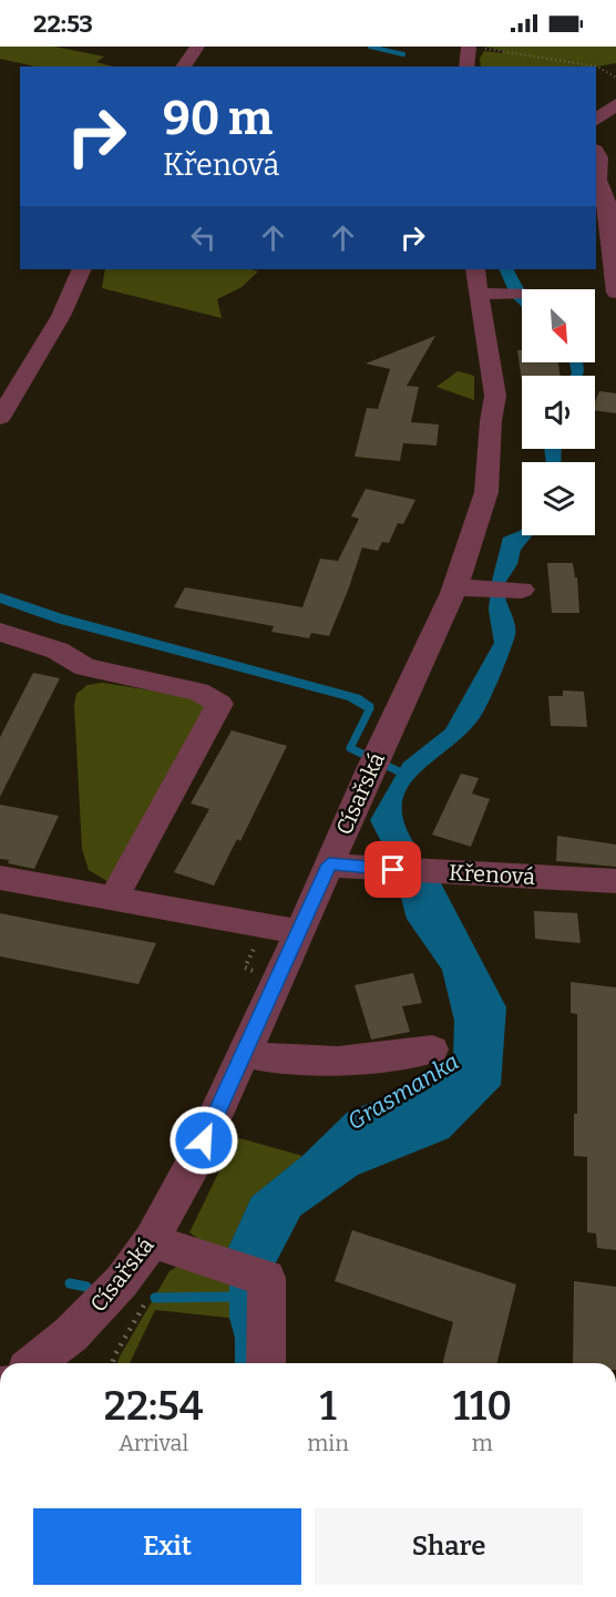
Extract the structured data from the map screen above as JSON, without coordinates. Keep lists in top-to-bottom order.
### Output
{
  "streets": {
    "street": ["Císařská", "Křenová"]
  },
  "crossings": [
    ["Císařská", "Křenová"]
  ],
  "water": ["Grasmanka"],
  "north": "bottom right",
  "page": {
    "status": "22:53",
    "turn": ["90 m", "Křenová"],
    "eta": [
      "22:54",
      "Arrival",
      "1",
      "min",
      "110",
      "m"
    ],
    "buttons": ["Exit", "Share"]
  }
}
